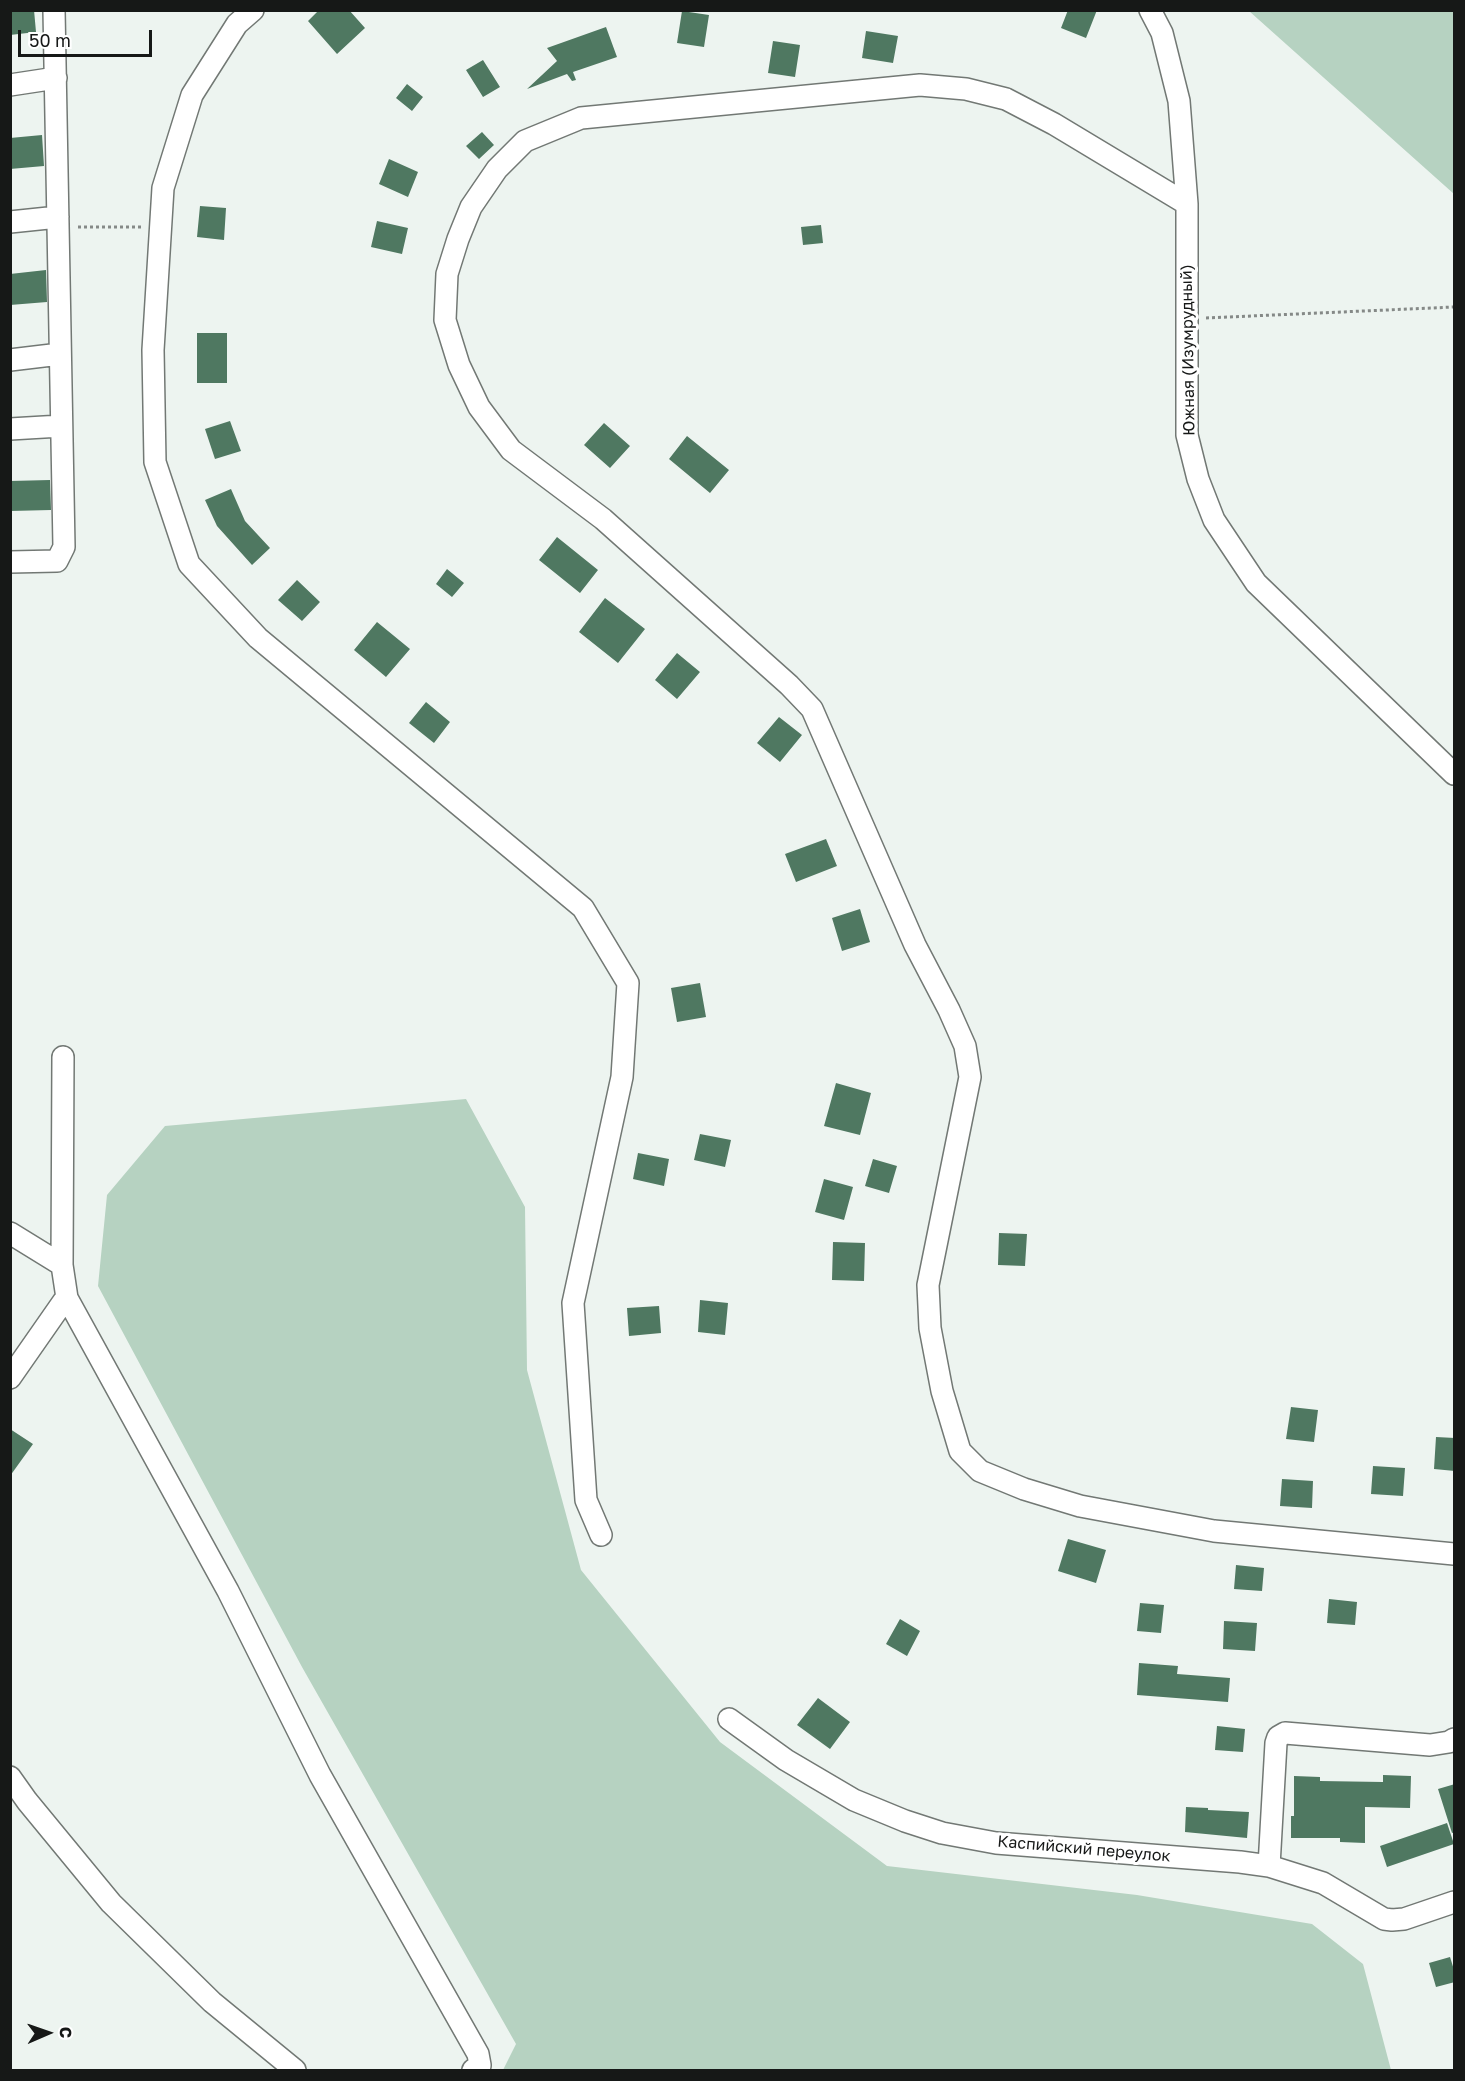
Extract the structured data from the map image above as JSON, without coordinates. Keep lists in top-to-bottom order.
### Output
{
  "streets": {
    "street": ["Южная (Изумрудный)", "Каспийский переулок"]
  },
  "scale_bar": "50 m",
  "north": "right"
}
